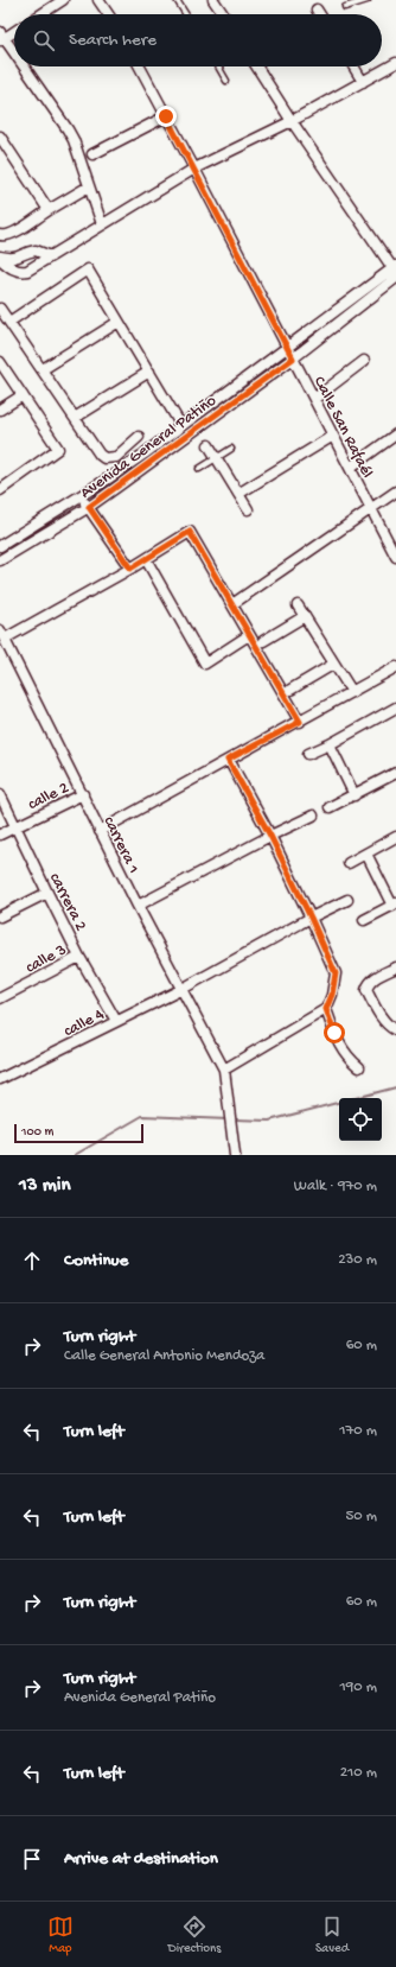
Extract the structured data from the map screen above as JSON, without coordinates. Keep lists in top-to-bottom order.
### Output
{
  "streets": {
    "street": [
      "Calle San Rafaél",
      "Avenida General Patiño",
      "calle 2",
      "carrera 1",
      "carrera 2",
      "calle 3",
      "calle 4"
    ]
  },
  "crossings": [
    ["Calle San Rafaél", "Avenida General Patiño"],
    ["calle 2", "carrera 1"],
    ["calle 2", "carrera 2"],
    ["carrera 1", "calle 4"],
    ["carrera 2", "calle 3"],
    ["carrera 2", "calle 4"]
  ],
  "scale_bar": "100 m",
  "page": {
    "search": "Search here",
    "scale": "100 m",
    "heading": ["13 min", "Walk · 970 m"],
    "list": [
      ["Continue", "230 m"],
      ["Turn right", "Calle General Antonio Mendoza", "60 m"],
      ["Turn left", "170 m"],
      ["Turn left", "50 m"],
      ["Turn right", "60 m"],
      ["Turn right", "Avenida General Patiño", "190 m"],
      ["Turn left", "210 m"],
      "Arrive at destination"
    ],
    "nav": ["Map", "Directions", "Saved"]
  }
}
